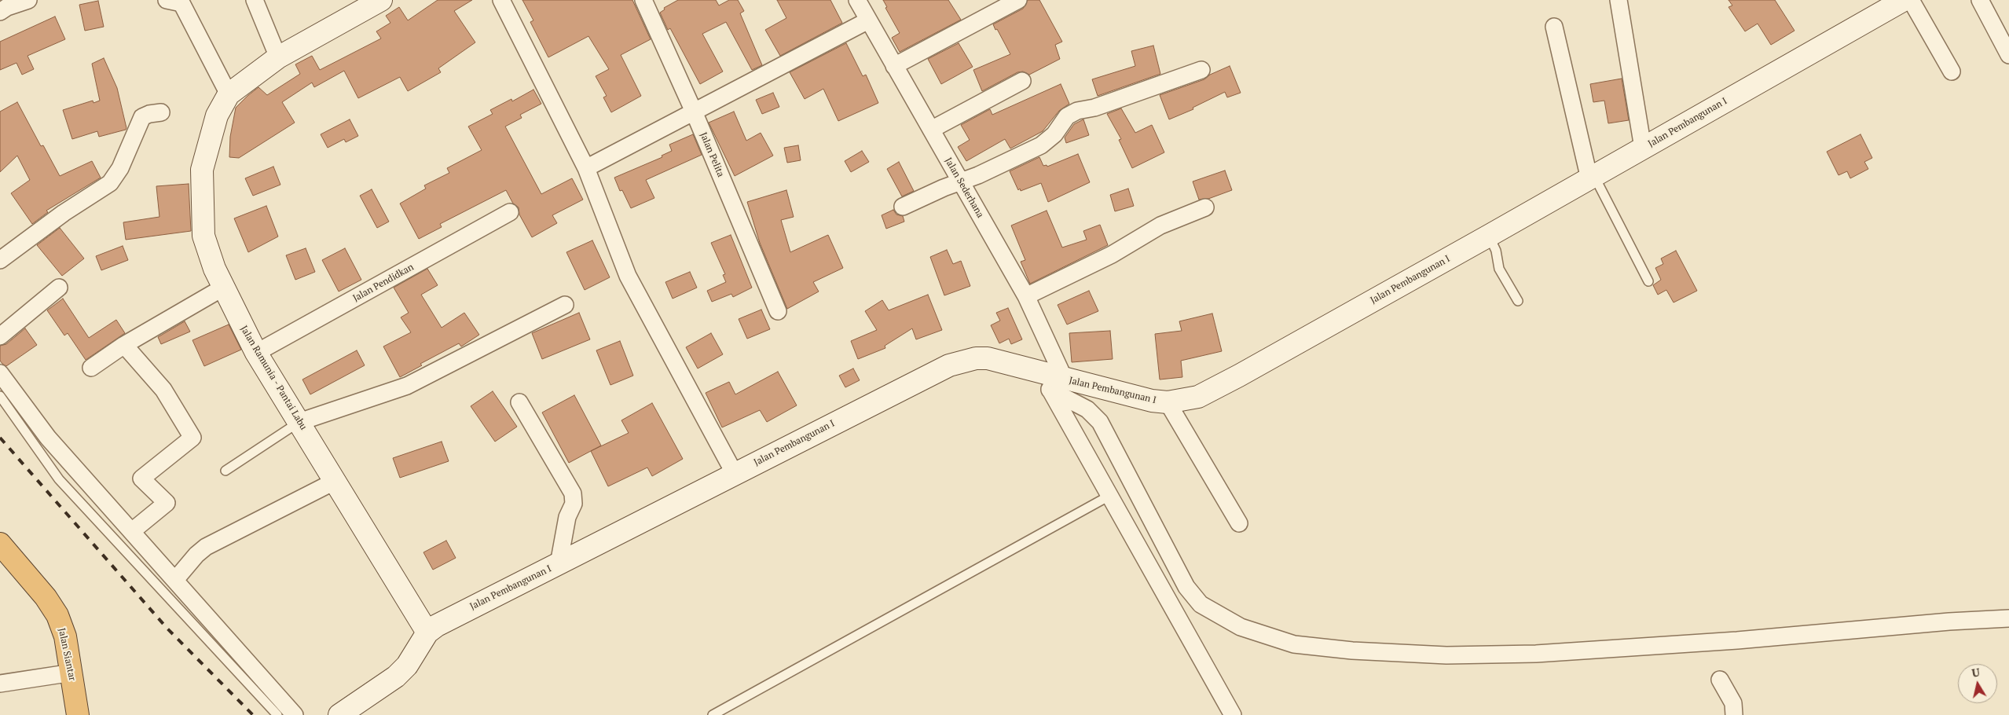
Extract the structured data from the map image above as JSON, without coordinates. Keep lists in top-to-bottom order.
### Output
{
  "streets": {
    "highway": ["Jalan Siantar"],
    "main road": ["Jalan Pembangunan I", "Jalan Ramunia - Pantai Labu"],
    "street": ["Jalan Pelita", "Jalan Sederhana", "Jalan Pendidkan"]
  },
  "crossings": [
    ["Jalan Pembangunan I", "Jalan Sederhana"],
    ["Jalan Pembangunan I", "Jalan Ramunia - Pantai Labu"],
    ["Jalan Pendidkan", "Jalan Ramunia - Pantai Labu"]
  ],
  "north": "top"
}
